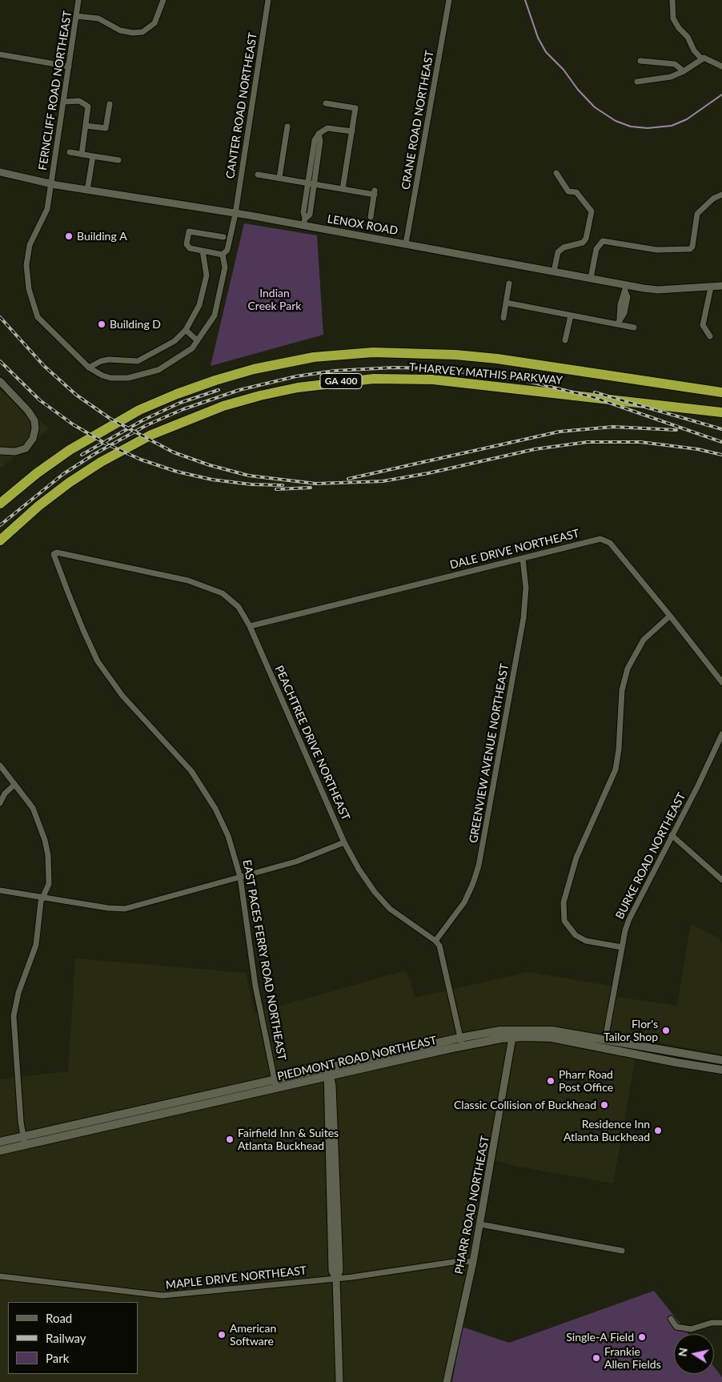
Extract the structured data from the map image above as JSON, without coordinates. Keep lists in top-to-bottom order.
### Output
{
  "streets": {
    "highway": ["T HARVEY MATHIS PARKWAY", "GA 400"],
    "main road": ["PIEDMONT ROAD NORTHEAST"],
    "street": [
      "FERNCLIFF ROAD NORTHEAST",
      "CANTER ROAD NORTHEAST",
      "CRANE ROAD NORTHEAST",
      "LENOX ROAD",
      "DALE DRIVE NORTHEAST",
      "PEACHTREE DRIVE NORTHEAST",
      "GREENVIEW AVENUE NORTHEAST",
      "BURKE ROAD NORTHEAST",
      "EAST PACES FERRY ROAD NORTHEAST",
      "PHARR ROAD NORTHEAST",
      "MAPLE DRIVE NORTHEAST"
    ]
  },
  "crossings": [
    ["FERNCLIFF ROAD NORTHEAST", "CANTER ROAD NORTHEAST"],
    ["FERNCLIFF ROAD NORTHEAST", "LENOX ROAD"],
    ["CANTER ROAD NORTHEAST", "LENOX ROAD"],
    ["CRANE ROAD NORTHEAST", "LENOX ROAD"],
    ["DALE DRIVE NORTHEAST", "PEACHTREE DRIVE NORTHEAST"],
    ["DALE DRIVE NORTHEAST", "GREENVIEW AVENUE NORTHEAST"],
    ["PEACHTREE DRIVE NORTHEAST", "GREENVIEW AVENUE NORTHEAST"],
    ["PEACHTREE DRIVE NORTHEAST", "EAST PACES FERRY ROAD NORTHEAST"],
    ["BURKE ROAD NORTHEAST", "PIEDMONT ROAD NORTHEAST"],
    ["EAST PACES FERRY ROAD NORTHEAST", "PIEDMONT ROAD NORTHEAST"],
    ["PIEDMONT ROAD NORTHEAST", "PHARR ROAD NORTHEAST"],
    ["PHARR ROAD NORTHEAST", "MAPLE DRIVE NORTHEAST"]
  ],
  "parks": ["Indian Creek Park"],
  "places": [
    "Building A",
    "Building D",
    "Flor's Tailor Shop",
    "Pharr Road Post Office",
    "Classic Collision of Buckhead",
    "Residence Inn Atlanta Buckhead",
    "Fairfield Inn & Suites Atlanta Buckhead",
    "American Software",
    "Single-A Field",
    "Frankie Allen Fields"
  ],
  "legend": ["Road", "Railway", "Park"],
  "north": "left"
}
